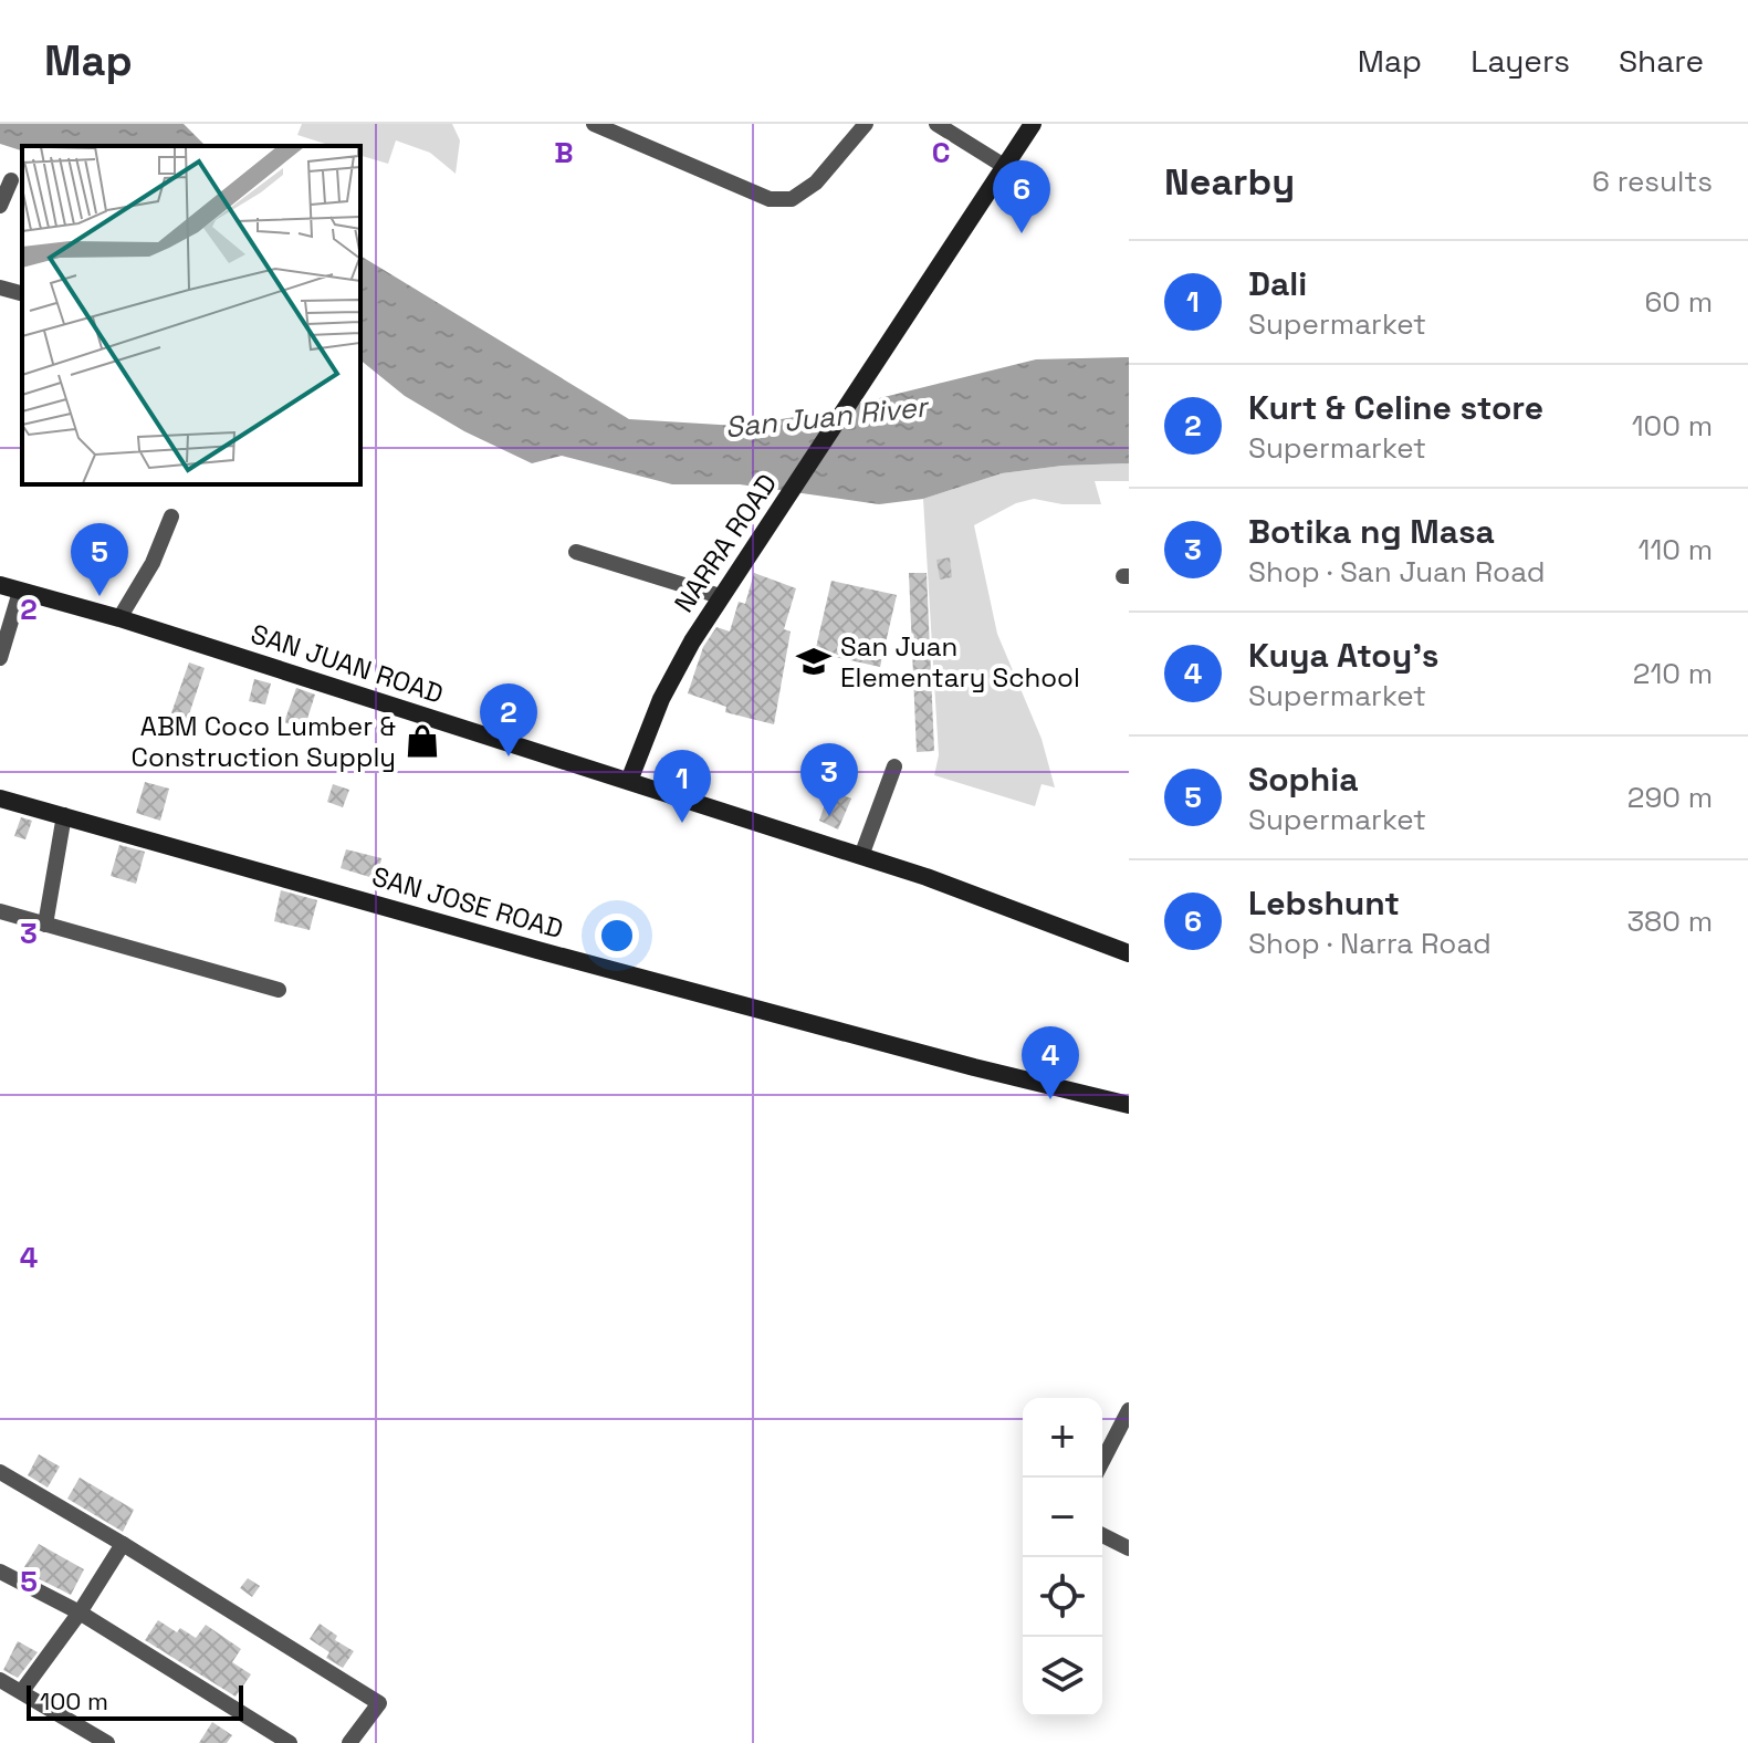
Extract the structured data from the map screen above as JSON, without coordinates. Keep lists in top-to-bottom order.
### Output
{
  "streets": {
    "street": ["NARRA ROAD", "SAN JUAN ROAD", "SAN JOSE ROAD"]
  },
  "crossings": [
    ["NARRA ROAD", "SAN JUAN ROAD"]
  ],
  "water": ["San Juan River"],
  "places": {
    "school or university": ["San Juan Elementary School"],
    "shop": ["ABM Coco Lumber & Construction Supply"]
  },
  "scale_bar": "100 m",
  "page": {
    "header": "Map",
    "nav": ["Map", "Layers", "Share"],
    "heading": ["Nearby", "6 results"],
    "pins": [
      "6",
      "5",
      "2",
      "3",
      "1",
      "4"
    ],
    "list": [
      {
        "mark": "1",
        "name": "Dali",
        "note": "Supermarket",
        "value": "60 m"
      },
      {
        "mark": "2",
        "name": "Kurt & Celine store",
        "note": "Supermarket",
        "value": "100 m"
      },
      {
        "mark": "3",
        "name": "Botika ng Masa",
        "note": "Shop · San Juan Road",
        "value": "110 m"
      },
      {
        "mark": "4",
        "name": "Kuya Atoy's",
        "note": "Supermarket",
        "value": "210 m"
      },
      {
        "mark": "5",
        "name": "Sophia",
        "note": "Supermarket",
        "value": "290 m"
      },
      {
        "mark": "6",
        "name": "Lebshunt",
        "note": "Shop · Narra Road",
        "value": "380 m"
      }
    ],
    "map_buttons": ["+", "−"],
    "scale": "100 m"
  },
  "grid": {
    "columns": ["B", "C"],
    "rows": [
      "2",
      "3",
      "4",
      "5"
    ]
  }
}
